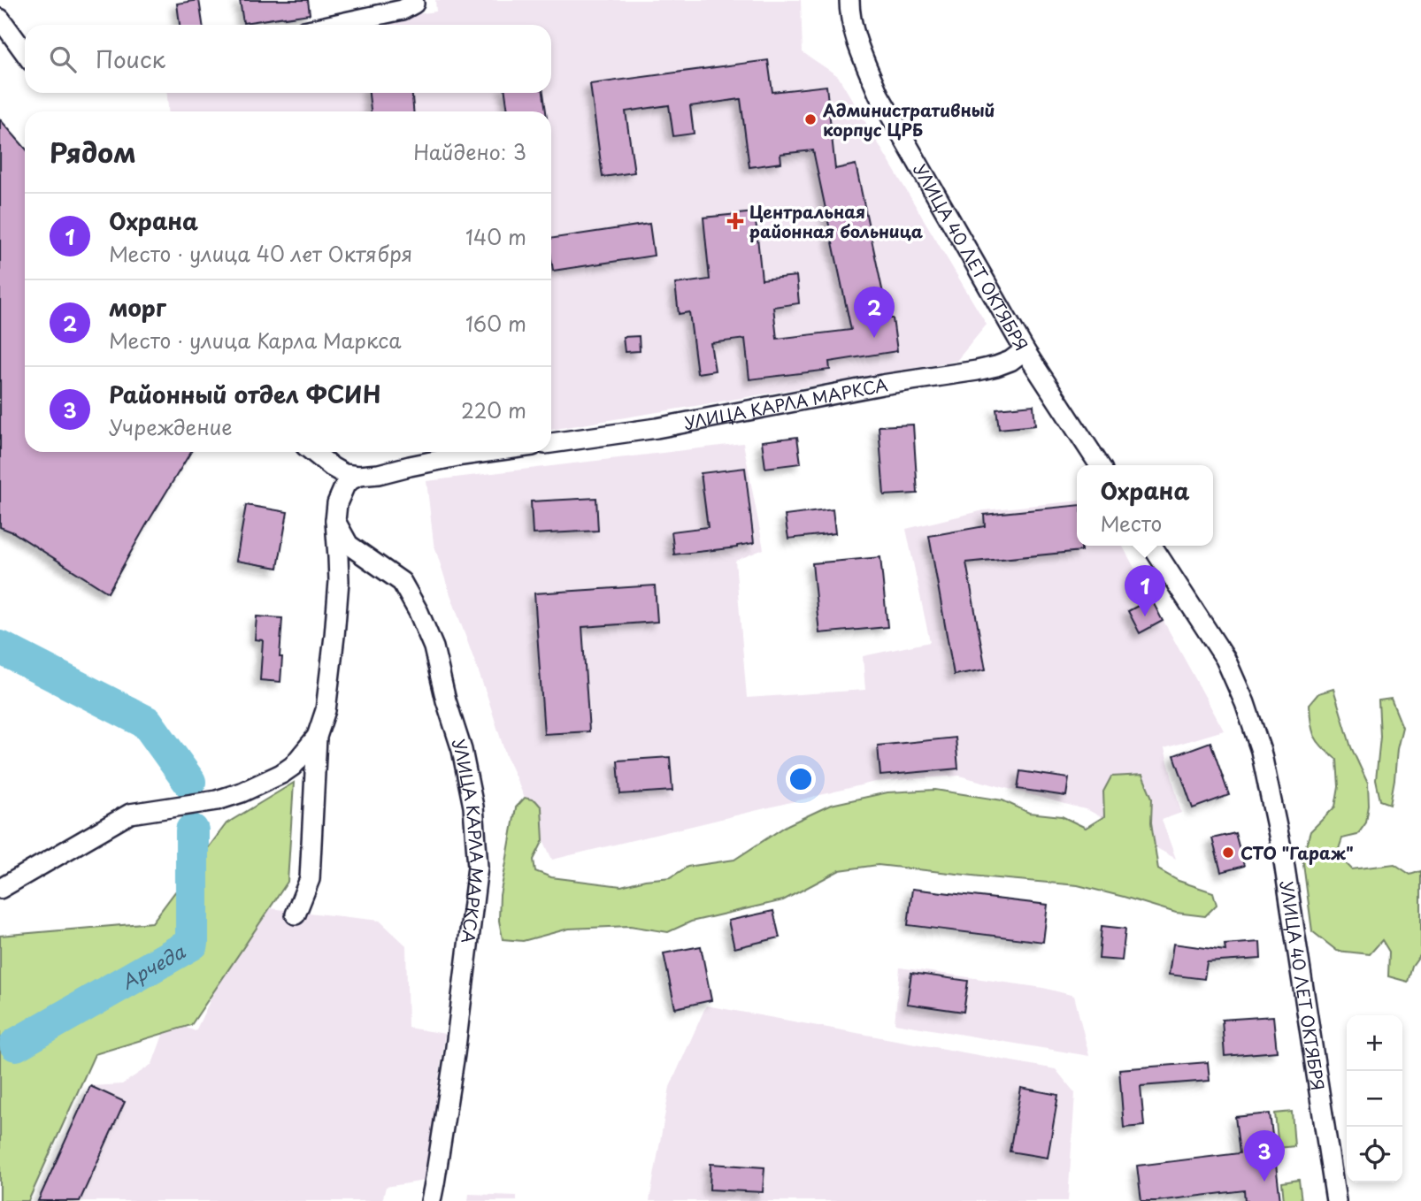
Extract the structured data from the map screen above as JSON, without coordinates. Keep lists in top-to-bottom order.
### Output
{
  "streets": {
    "street": ["УЛИЦА 40 ЛЕТ ОКТЯБРЯ", "УЛИЦА КАРЛА МАРКСА"]
  },
  "crossings": [
    ["УЛИЦА 40 ЛЕТ ОКТЯБРЯ", "УЛИЦА КАРЛА МАРКСА"]
  ],
  "water": ["Арчеда"],
  "places": {
    "other": ["Административный корпус ЦРБ", "СТО \"Гараж\""],
    "health": ["Центральная районная больница"]
  },
  "page": {
    "search": "Поиск",
    "heading": ["Рядом", "Найдено: 3"],
    "list": [
      {
        "mark": "1",
        "name": "Охрана",
        "note": "Место · улица 40 лет Октября",
        "value": "140 m"
      },
      {
        "mark": "2",
        "name": "морг",
        "note": "Место · улица Карла Маркса",
        "value": "160 m"
      },
      {
        "mark": "3",
        "name": "Районный отдел ФСИН",
        "note": "Учреждение",
        "value": "220 m"
      }
    ],
    "pins": ["2", "1", "3"],
    "popup": ["Охрана", "Место"],
    "map_buttons": ["+", "−"]
  }
}
